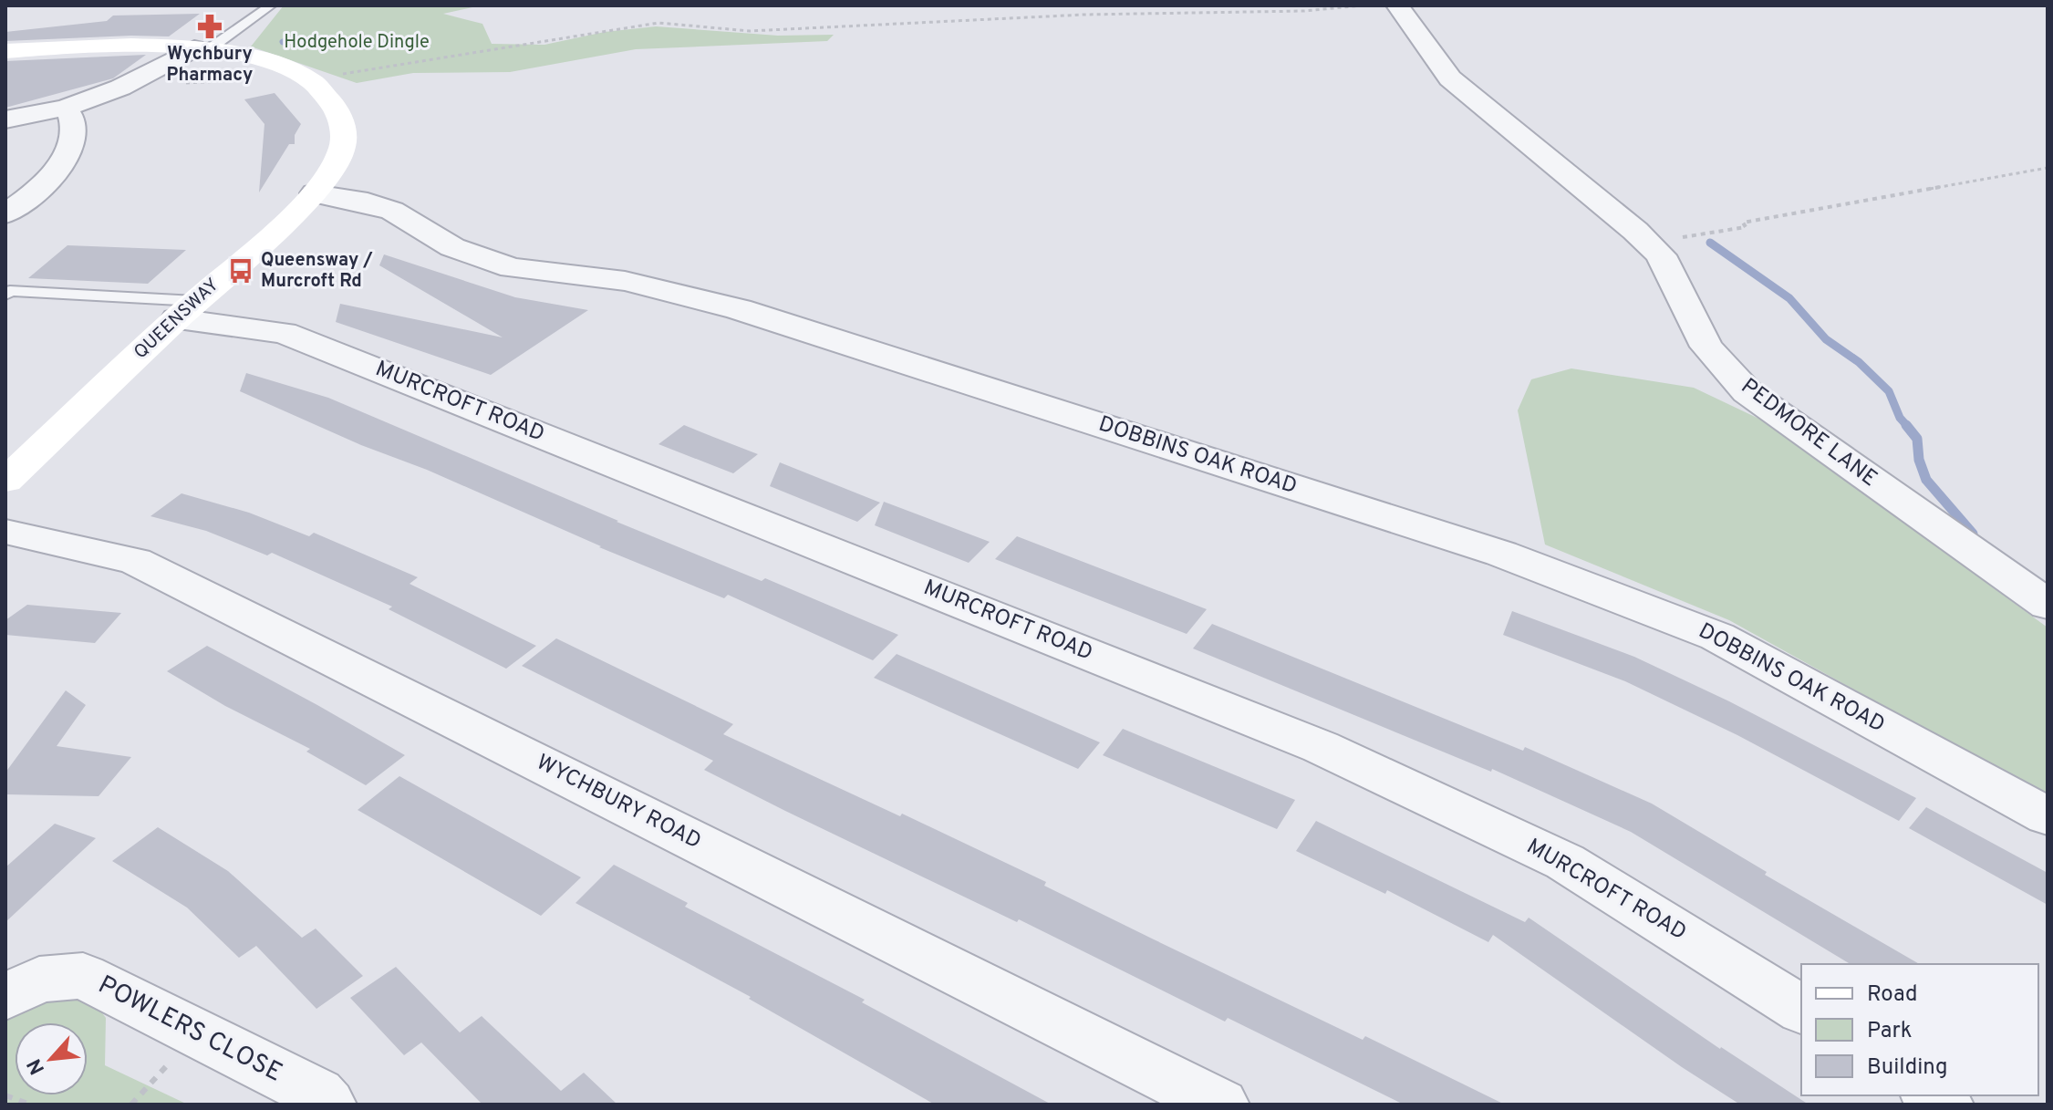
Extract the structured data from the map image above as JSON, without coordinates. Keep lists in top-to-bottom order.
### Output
{
  "streets": {
    "street": [
      "QUEENSWAY",
      "MURCROFT ROAD",
      "PEDMORE LANE",
      "DOBBINS OAK ROAD",
      "WYCHBURY ROAD",
      "POWLERS CLOSE"
    ]
  },
  "crossings": [
    ["QUEENSWAY", "MURCROFT ROAD"],
    ["QUEENSWAY", "DOBBINS OAK ROAD"]
  ],
  "parks": ["Hodgehole Dingle"],
  "places": {
    "pharmacy": ["Wychbury Pharmacy"],
    "bus stop": ["Queensway / Murcroft Rd"]
  },
  "legend": ["Road", "Park", "Building"],
  "north": "bottom left"
}
